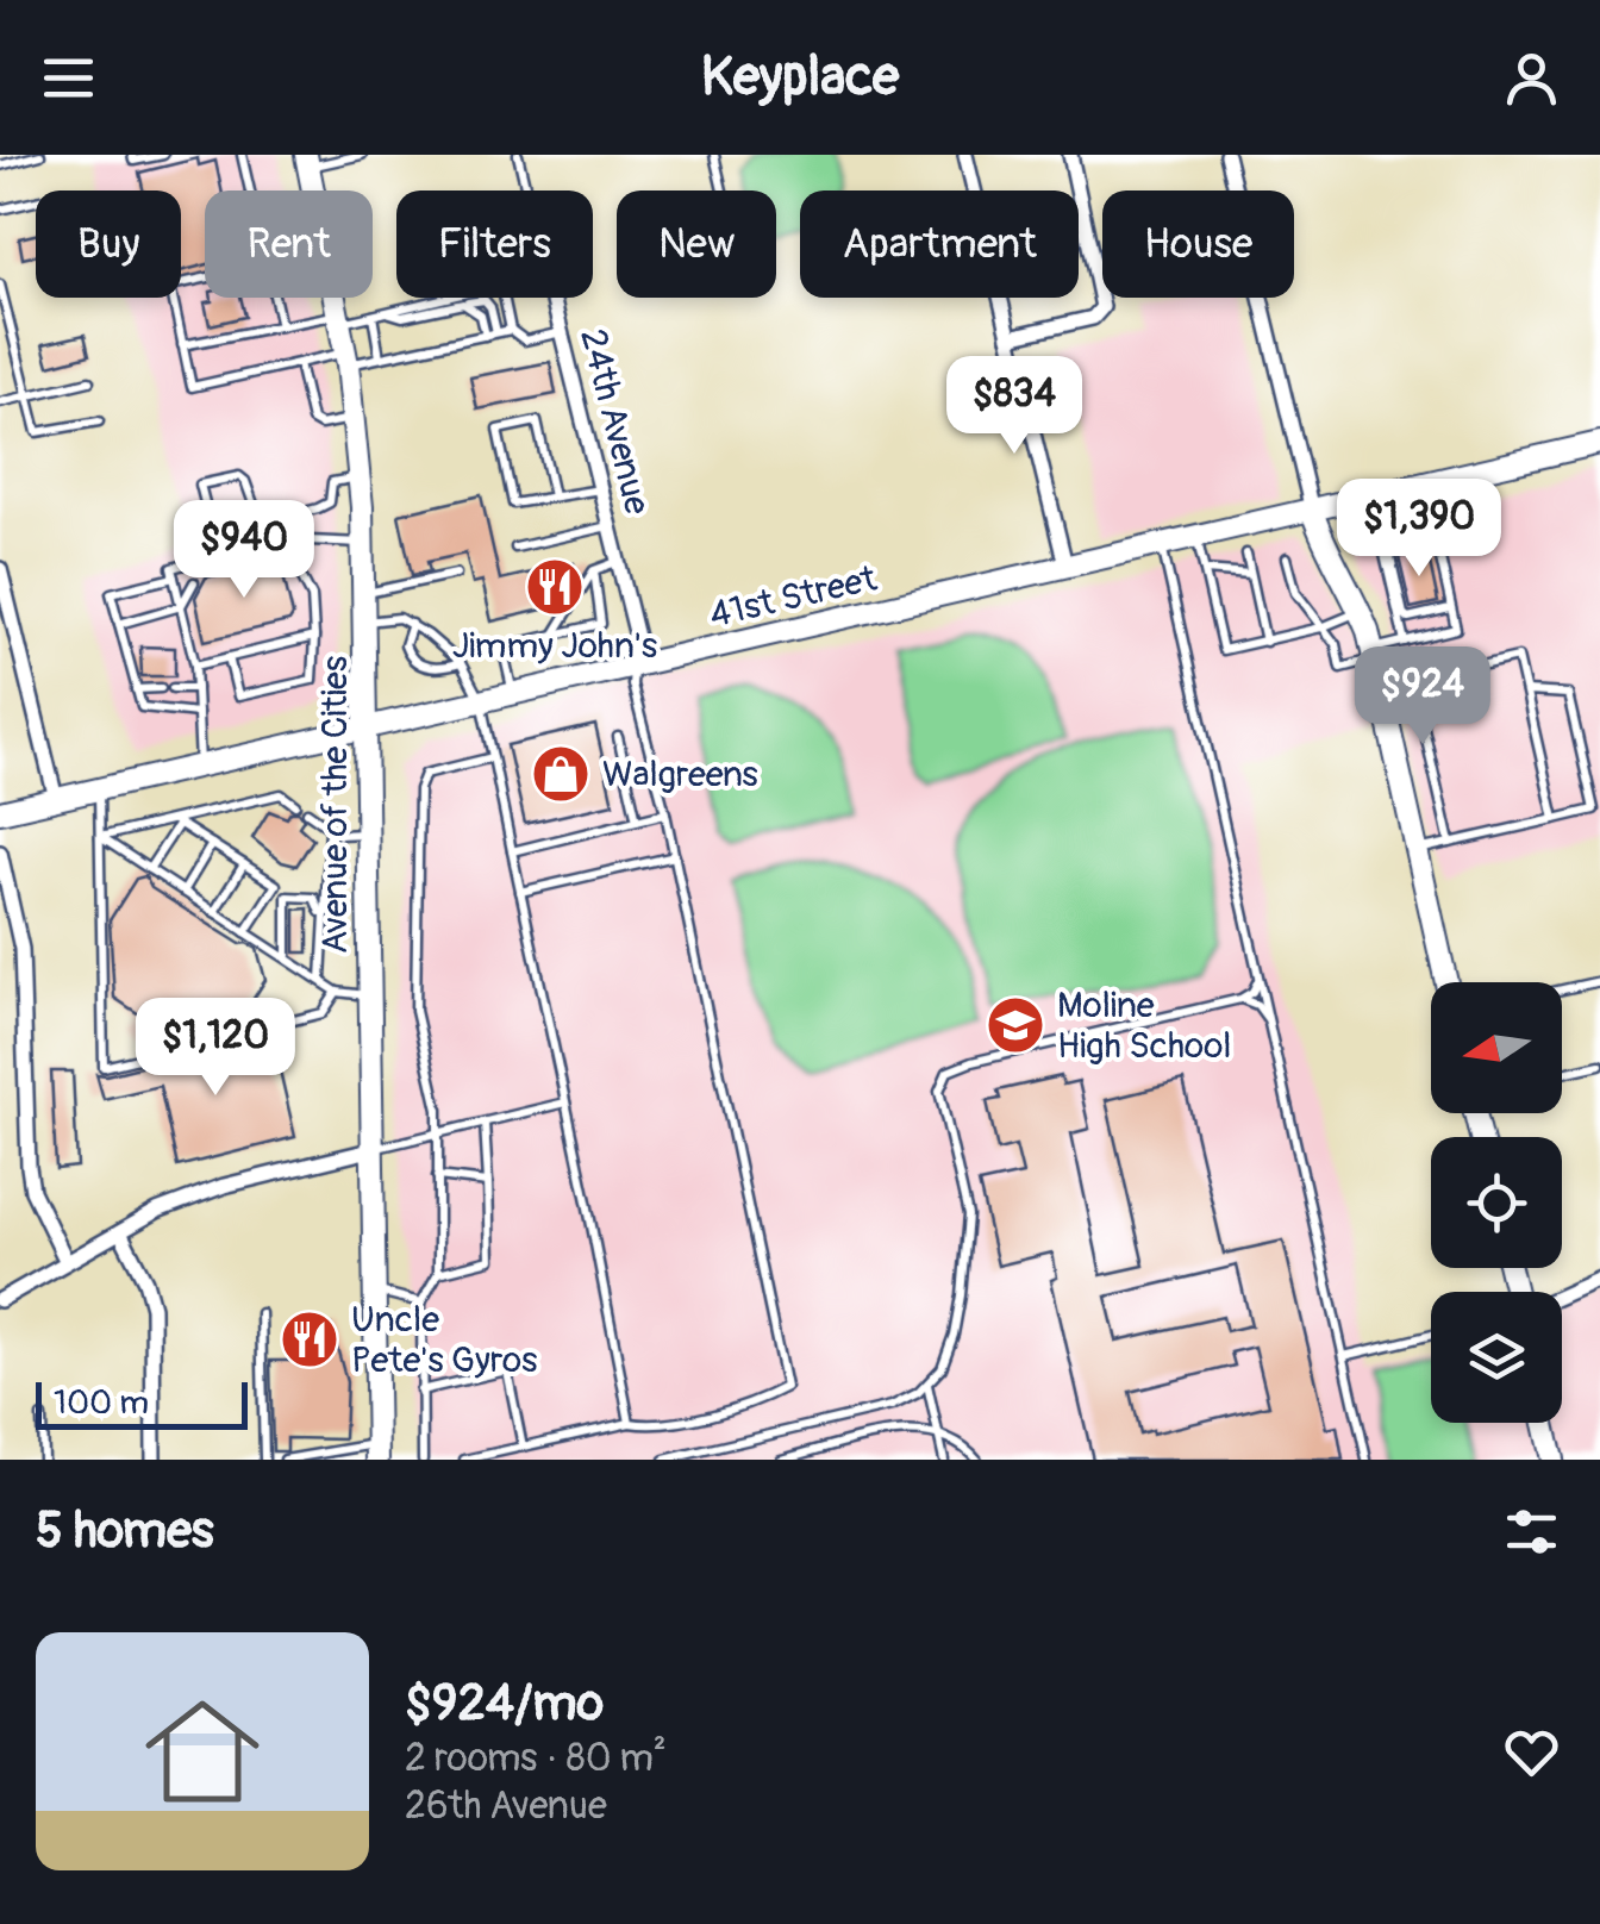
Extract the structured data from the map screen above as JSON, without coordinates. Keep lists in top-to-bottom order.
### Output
{
  "streets": {
    "street": ["24th Avenue", "41st Street", "Avenue of the Cities"]
  },
  "crossings": [
    ["24th Avenue", "41st Street"],
    ["41st Street", "Avenue of the Cities"]
  ],
  "places": {
    "restaurant": ["Jimmy John's", "Uncle Pete's Gyros"],
    "shop": ["Walgreens"],
    "school or university": ["Moline High School"]
  },
  "scale_bar": "100 m",
  "north": "left",
  "page": {
    "header": "Keyplace",
    "chip": [
      "Buy",
      "Rent",
      "Filters",
      "New",
      "Apartment",
      "House"
    ],
    "price": [
      "$834",
      "$1,390",
      "$940",
      "$924",
      "$1,120"
    ],
    "scale": "100 m",
    "heading": "5 homes",
    "list": [
      {
        "name": "$924/mo",
        "note": "2 rooms · 80 m² · 26th Avenue"
      }
    ]
  }
}
